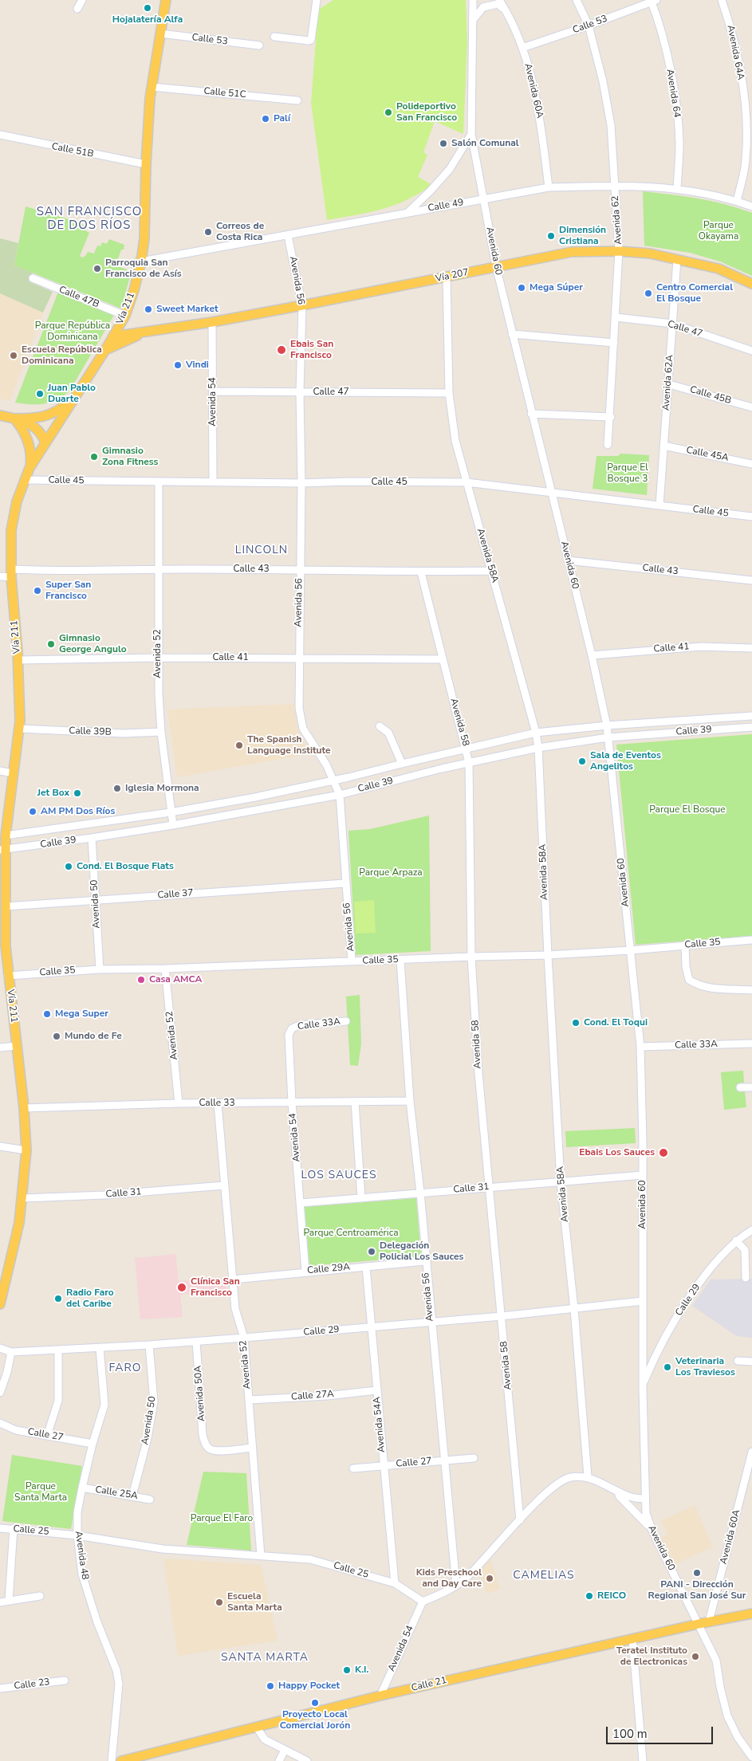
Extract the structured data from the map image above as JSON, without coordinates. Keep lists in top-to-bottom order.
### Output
{
  "streets": {
    "main road": ["Vía 207", "Vía 211", "Calle 21"],
    "street": [
      "Calle 53",
      "Avenida 64A",
      "Avenida 60A",
      "Calle 51C",
      "Avenida 64",
      "Calle 51B",
      "Calle 49",
      "Avenida 62",
      "Avenida 60",
      "Avenida 56",
      "Calle 47B",
      "Calle 47",
      "Avenida 62A",
      "Calle 45B",
      "Avenida 54",
      "Calle 45A",
      "Calle 45",
      "Avenida 58A",
      "Calle 43",
      "Calle 41",
      "Avenida 52",
      "Avenida 58",
      "Calle 39",
      "Calle 39B",
      "Calle 37",
      "Avenida 50",
      "Calle 35",
      "Calle 33A",
      "Calle 33",
      "Calle 31",
      "Calle 29A",
      "Calle 29",
      "Avenida 50A",
      "Calle 27A",
      "Avenida 54A",
      "Calle 27",
      "Calle 25A",
      "Calle 25",
      "Avenida 48",
      "Calle 23"
    ]
  },
  "crossings": [
    ["Calle 53", "Avenida 60A"],
    ["Calle 53", "Avenida 64"],
    ["Calle 53", "Avenida 62"],
    ["Calle 53", "Vía 211"],
    ["Avenida 64A", "Calle 49"],
    ["Avenida 60A", "Calle 49"],
    ["Avenida 60A", "Calle 21"],
    ["Calle 51C", "Vía 211"],
    ["Avenida 64", "Calle 49"],
    ["Calle 51B", "Vía 211"],
    ["Calle 49", "Avenida 62"],
    ["Calle 49", "Avenida 60"],
    ["Calle 49", "Avenida 56"],
    ["Calle 49", "Vía 211"],
    ["Avenida 62", "Vía 207"],
    ["Avenida 62", "Calle 47"],
    ["Avenida 60", "Vía 207"],
    ["Avenida 60", "Calle 45"],
    ["Avenida 60", "Calle 43"],
    ["Avenida 60", "Calle 41"],
    ["Avenida 60", "Calle 39"],
    ["Avenida 60", "Calle 35"],
    ["Avenida 60", "Calle 33A"],
    ["Avenida 60", "Calle 31"],
    ["Avenida 60", "Calle 29"],
    ["Avenida 60", "Calle 21"],
    ["Vía 207", "Avenida 56"],
    ["Vía 207", "Vía 211"],
    ["Vía 207", "Avenida 62A"],
    ["Vía 207", "Avenida 54"],
    ["Vía 207", "Avenida 58A"],
    ["Avenida 56", "Calle 47"],
    ["Avenida 56", "Calle 45"],
    ["Avenida 56", "Calle 43"],
    ["Avenida 56", "Calle 41"],
    ["Avenida 56", "Calle 39"],
    ["Avenida 56", "Calle 37"],
    ["Avenida 56", "Calle 35"],
    ["Avenida 56", "Calle 33"],
    ["Avenida 56", "Calle 31"],
    ["Avenida 56", "Calle 29A"],
    ["Avenida 56", "Calle 29"],
    ["Avenida 56", "Calle 27"],
    ["Calle 47B", "Vía 211"],
    ["Vía 211", "Calle 45"],
    ["Vía 211", "Calle 43"],
    ["Vía 211", "Calle 41"],
    ["Vía 211", "Calle 39"],
    ["Vía 211", "Calle 39B"],
    ["Vía 211", "Calle 37"],
    ["Vía 211", "Calle 35"],
    ["Vía 211", "Calle 33"],
    ["Vía 211", "Calle 31"],
    ["Calle 47", "Avenida 62A"],
    ["Calle 47", "Avenida 54"],
    ["Calle 47", "Avenida 58A"],
    ["Avenida 62A", "Calle 45B"],
    ["Avenida 62A", "Calle 45A"],
    ["Avenida 62A", "Calle 45"],
    ["Avenida 54", "Calle 45"],
    ["Avenida 54", "Calle 33A"],
    ["Avenida 54", "Calle 33"],
    ["Avenida 54", "Calle 31"],
    ["Avenida 54", "Calle 29A"],
    ["Avenida 54", "Calle 25"],
    ["Avenida 54", "Calle 21"],
    ["Calle 45", "Avenida 58A"],
    ["Calle 45", "Avenida 52"],
    ["Avenida 58A", "Calle 43"],
    ["Avenida 58A", "Calle 39"],
    ["Avenida 58A", "Calle 35"],
    ["Avenida 58A", "Calle 31"],
    ["Avenida 58A", "Calle 29"],
    ["Calle 43", "Avenida 52"],
    ["Calle 43", "Avenida 58"],
    ["Calle 41", "Avenida 52"],
    ["Calle 41", "Avenida 58"],
    ["Avenida 52", "Calle 39"],
    ["Avenida 52", "Calle 39B"],
    ["Avenida 52", "Calle 35"],
    ["Avenida 52", "Calle 33"],
    ["Avenida 52", "Calle 31"],
    ["Avenida 52", "Calle 29A"],
    ["Avenida 52", "Calle 29"],
    ["Avenida 52", "Avenida 50A"],
    ["Avenida 52", "Calle 27A"],
    ["Avenida 52", "Calle 25"],
    ["Avenida 58", "Calle 39"],
    ["Avenida 58", "Calle 35"],
    ["Avenida 58", "Calle 31"],
    ["Avenida 58", "Calle 29"],
    ["Calle 39", "Avenida 50"],
    ["Calle 37", "Avenida 50"],
    ["Avenida 50", "Calle 35"],
    ["Avenida 50", "Calle 29"],
    ["Avenida 50", "Calle 25A"],
    ["Calle 29A", "Avenida 54A"],
    ["Calle 29", "Avenida 50A"],
    ["Calle 29", "Avenida 54A"],
    ["Calle 29", "Avenida 48"],
    ["Calle 27A", "Avenida 54A"],
    ["Avenida 54A", "Calle 27"],
    ["Avenida 54A", "Calle 25"],
    ["Calle 27", "Avenida 48"],
    ["Calle 25A", "Avenida 48"],
    ["Calle 25", "Avenida 48"]
  ],
  "districts": [
    "SAN FRANCISCO DE DOS RÍOS",
    "LINCOLN",
    "LOS SAUCES",
    "FARO",
    "CAMELIAS",
    "SANTA MARTA"
  ],
  "parks": [
    "Parque Okayama",
    "Parque República Dominicana",
    "Parque El Bosque 3",
    "Parque El Bosque",
    "Parque Arpaza",
    "Parque Centroamérica",
    "Parque Santa Marta",
    "Parque El Faro"
  ],
  "places": [
    "Hojalatería Alfa",
    "Polideportivo San Francisco",
    "Palí",
    "Salón Comunal",
    "Correos de Costa Rica",
    "Dimensión Cristiana",
    "Parroquia San Francisco de Asís",
    "Mega Súper",
    "Centro Comercial El Bosque",
    "Sweet Market",
    "Ebais San Francisco",
    "Escuela República Dominicana",
    "Vindi",
    "Juan Pablo Duarte",
    "Gimnasio Zona Fitness",
    "Super San Francisco",
    "Gimnasio George Angulo",
    "The Spanish Language Institute",
    "Sala de Eventos Angelitos",
    "Iglesia Mormona",
    "Jet Box",
    "AM PM Dos Ríos",
    "Cond. El Bosque Flats",
    "Casa AMCA",
    "Mega Super",
    "Cond. El Toqui",
    "Mundo de Fe",
    "Ebais Los Sauces",
    "Delegación Policial Los Sauces",
    "Clínica San Francisco",
    "Radio Faro del Caribe",
    "Veterinaria Los Traviesos",
    "PANI - Dirección Regional San José Sur",
    "Kids Preschool and Day Care",
    "REICO",
    "Escuela Santa Marta",
    "Teratel Instituto de Electronicas",
    "K.I.",
    "Happy Pocket",
    "Proyecto Local Comercial Jorón"
  ],
  "scale_bar": "100 m"
}
